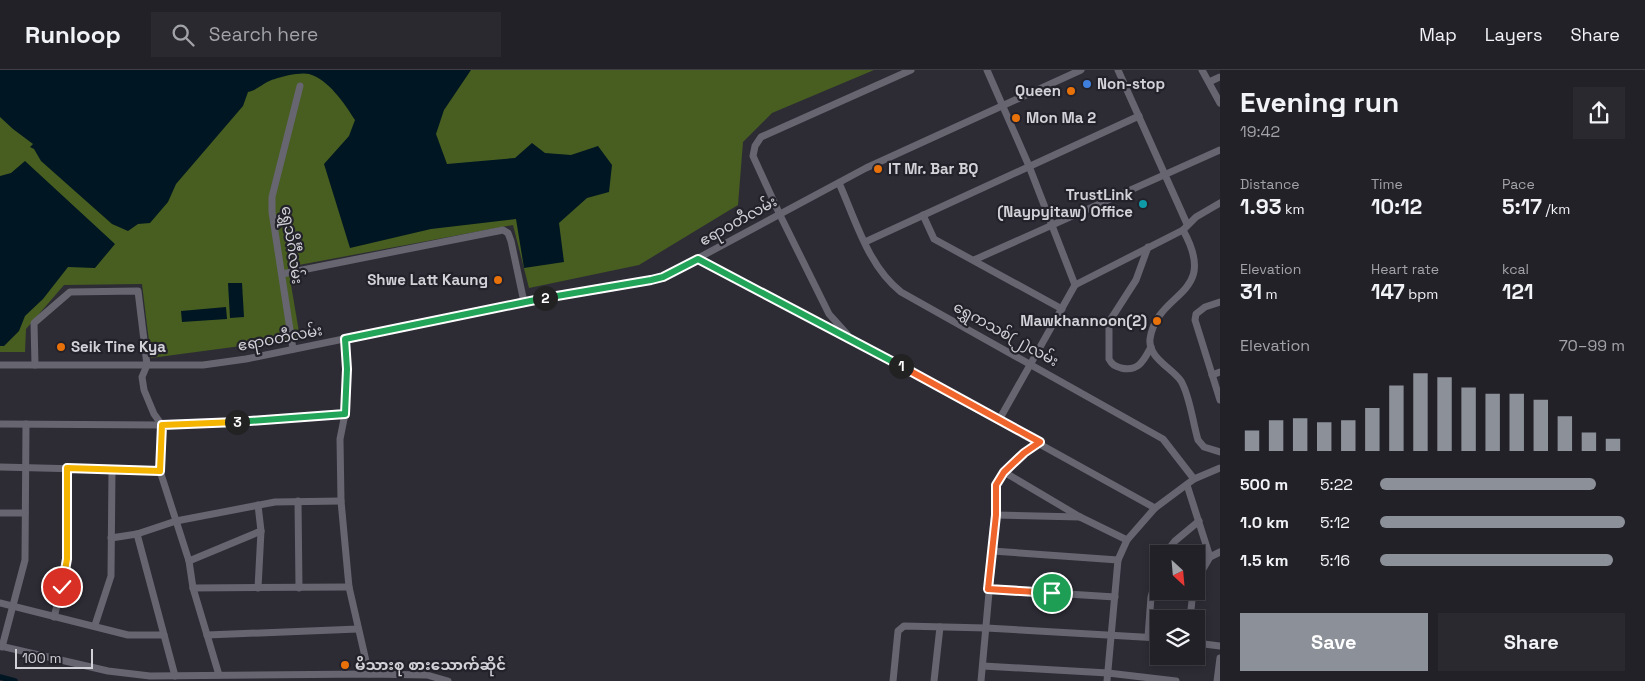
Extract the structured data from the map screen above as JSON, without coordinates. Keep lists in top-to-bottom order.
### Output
{
  "streets": {
    "street": ["ဧရာဝတီလမ်း", "ရွှေသိင်္ဂီလမ်း", "ရွှေကသစ်(၂)လမ်း"]
  },
  "crossings": [
    ["ဧရာဝတီလမ်း", "ရွှေသိင်္ဂီလမ်း"],
    ["ဧရာဝတီလမ်း", "ရွှေကသစ်(၂)လမ်း"]
  ],
  "places": [
    "Non-stop",
    "Queen",
    "Mon Ma 2",
    "IT Mr. Bar BQ",
    "TrustLink (Naypyitaw) Office",
    "Shwe Latt Kaung",
    "Mawkhannoon(2)",
    "Seik Tine Kya",
    "မိသားစု စားသောက်ဆိုင်"
  ],
  "scale_bar": "100 m",
  "north": "bottom right",
  "page": {
    "header": "Runloop",
    "search": "Search here",
    "nav": ["Map", "Layers", "Share"],
    "heading": ["Evening run", "19:42"],
    "stats": [
      ["Distance", "1.93 km"],
      ["Time", "10:12"],
      ["Pace", "5:17 /km"],
      ["Elevation", "31 m"],
      ["Heart rate", "147 bpm"],
      ["kcal", "121"]
    ],
    "pins": ["2", "1", "3"],
    "chart": ["Elevation", "70–99 m"],
    "list": [
      {
        "name": "500 m",
        "note": "5:22"
      },
      {
        "name": "1.0 km",
        "note": "5:12"
      },
      {
        "name": "1.5 km",
        "note": "5:16"
      }
    ],
    "buttons": ["Save", "Share"],
    "scale": "100 m"
  }
}
